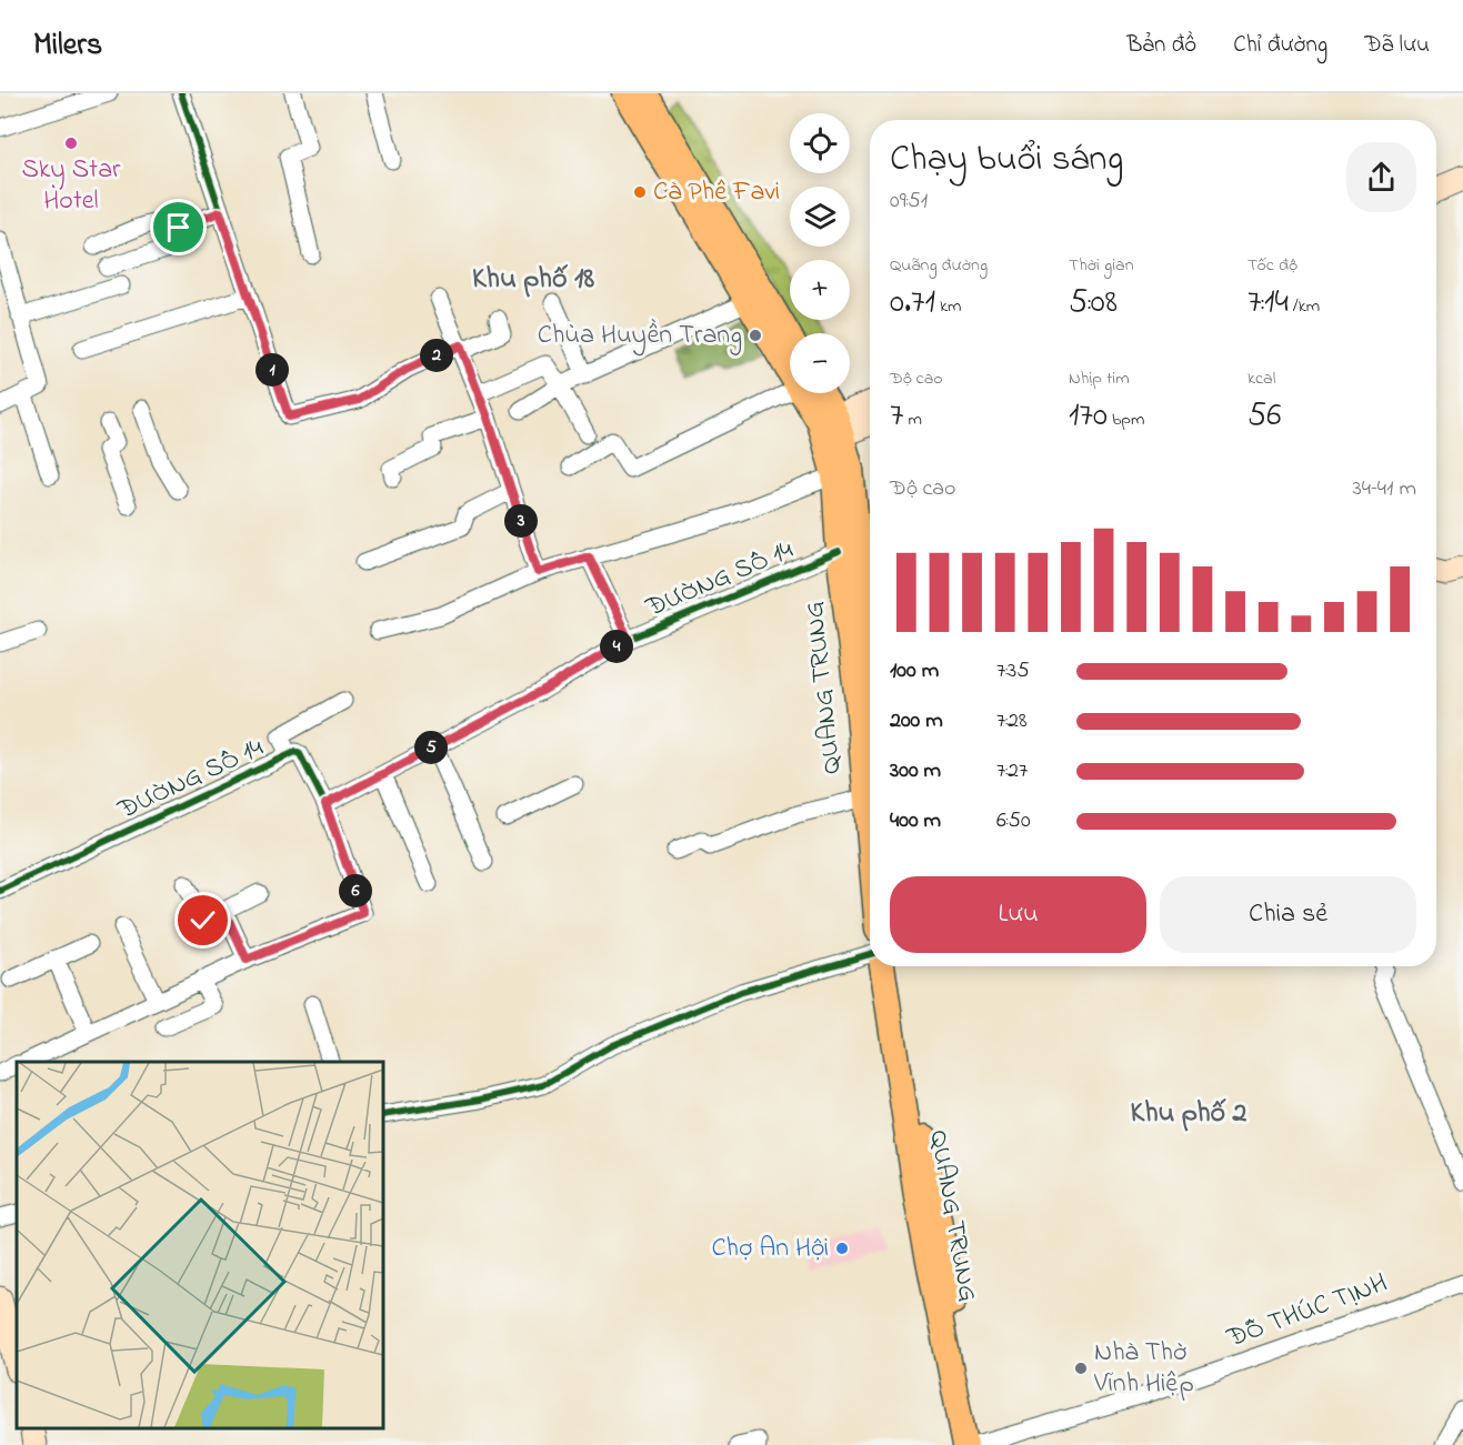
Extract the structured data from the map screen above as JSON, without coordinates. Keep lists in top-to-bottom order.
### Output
{
  "streets": {
    "main road": ["QUANG TRUNG"],
    "street": ["ĐƯỜNG SỐ 14", "ĐỖ THÚC TỊNH"]
  },
  "crossings": [
    ["ĐƯỜNG SỐ 14", "QUANG TRUNG"],
    ["QUANG TRUNG", "ĐỖ THÚC TỊNH"]
  ],
  "districts": ["Khu phố 18", "Khu phố 2"],
  "places": [
    "Sky Star Hotel",
    "Cà Phê Favi",
    "Chùa Huyền Trang",
    "Chợ An Hội",
    "Nhà Thờ Vĩnh Hiệp"
  ],
  "page": {
    "header": "Milers",
    "nav": ["Bản đồ", "Chỉ đường", "Đã lưu"],
    "map_buttons": ["+", "−"],
    "heading": ["Chạy buổi sáng", "09:51"],
    "stats": [
      ["Quãng đường", "0.71 km"],
      ["Thời gian", "5:08"],
      ["Tốc độ", "7:14 /km"],
      ["Độ cao", "7 m"],
      ["Nhịp tim", "170 bpm"],
      ["kcal", "56"]
    ],
    "pins": [
      "2",
      "1",
      "3",
      "4",
      "5",
      "6"
    ],
    "chart": ["Độ cao", "34–41 m"],
    "list": [
      {
        "name": "100 m",
        "note": "7:35"
      },
      {
        "name": "200 m",
        "note": "7:28"
      },
      {
        "name": "300 m",
        "note": "7:27"
      },
      {
        "name": "400 m",
        "note": "6:50"
      }
    ],
    "buttons": ["Lưu", "Chia sẻ"]
  }
}
